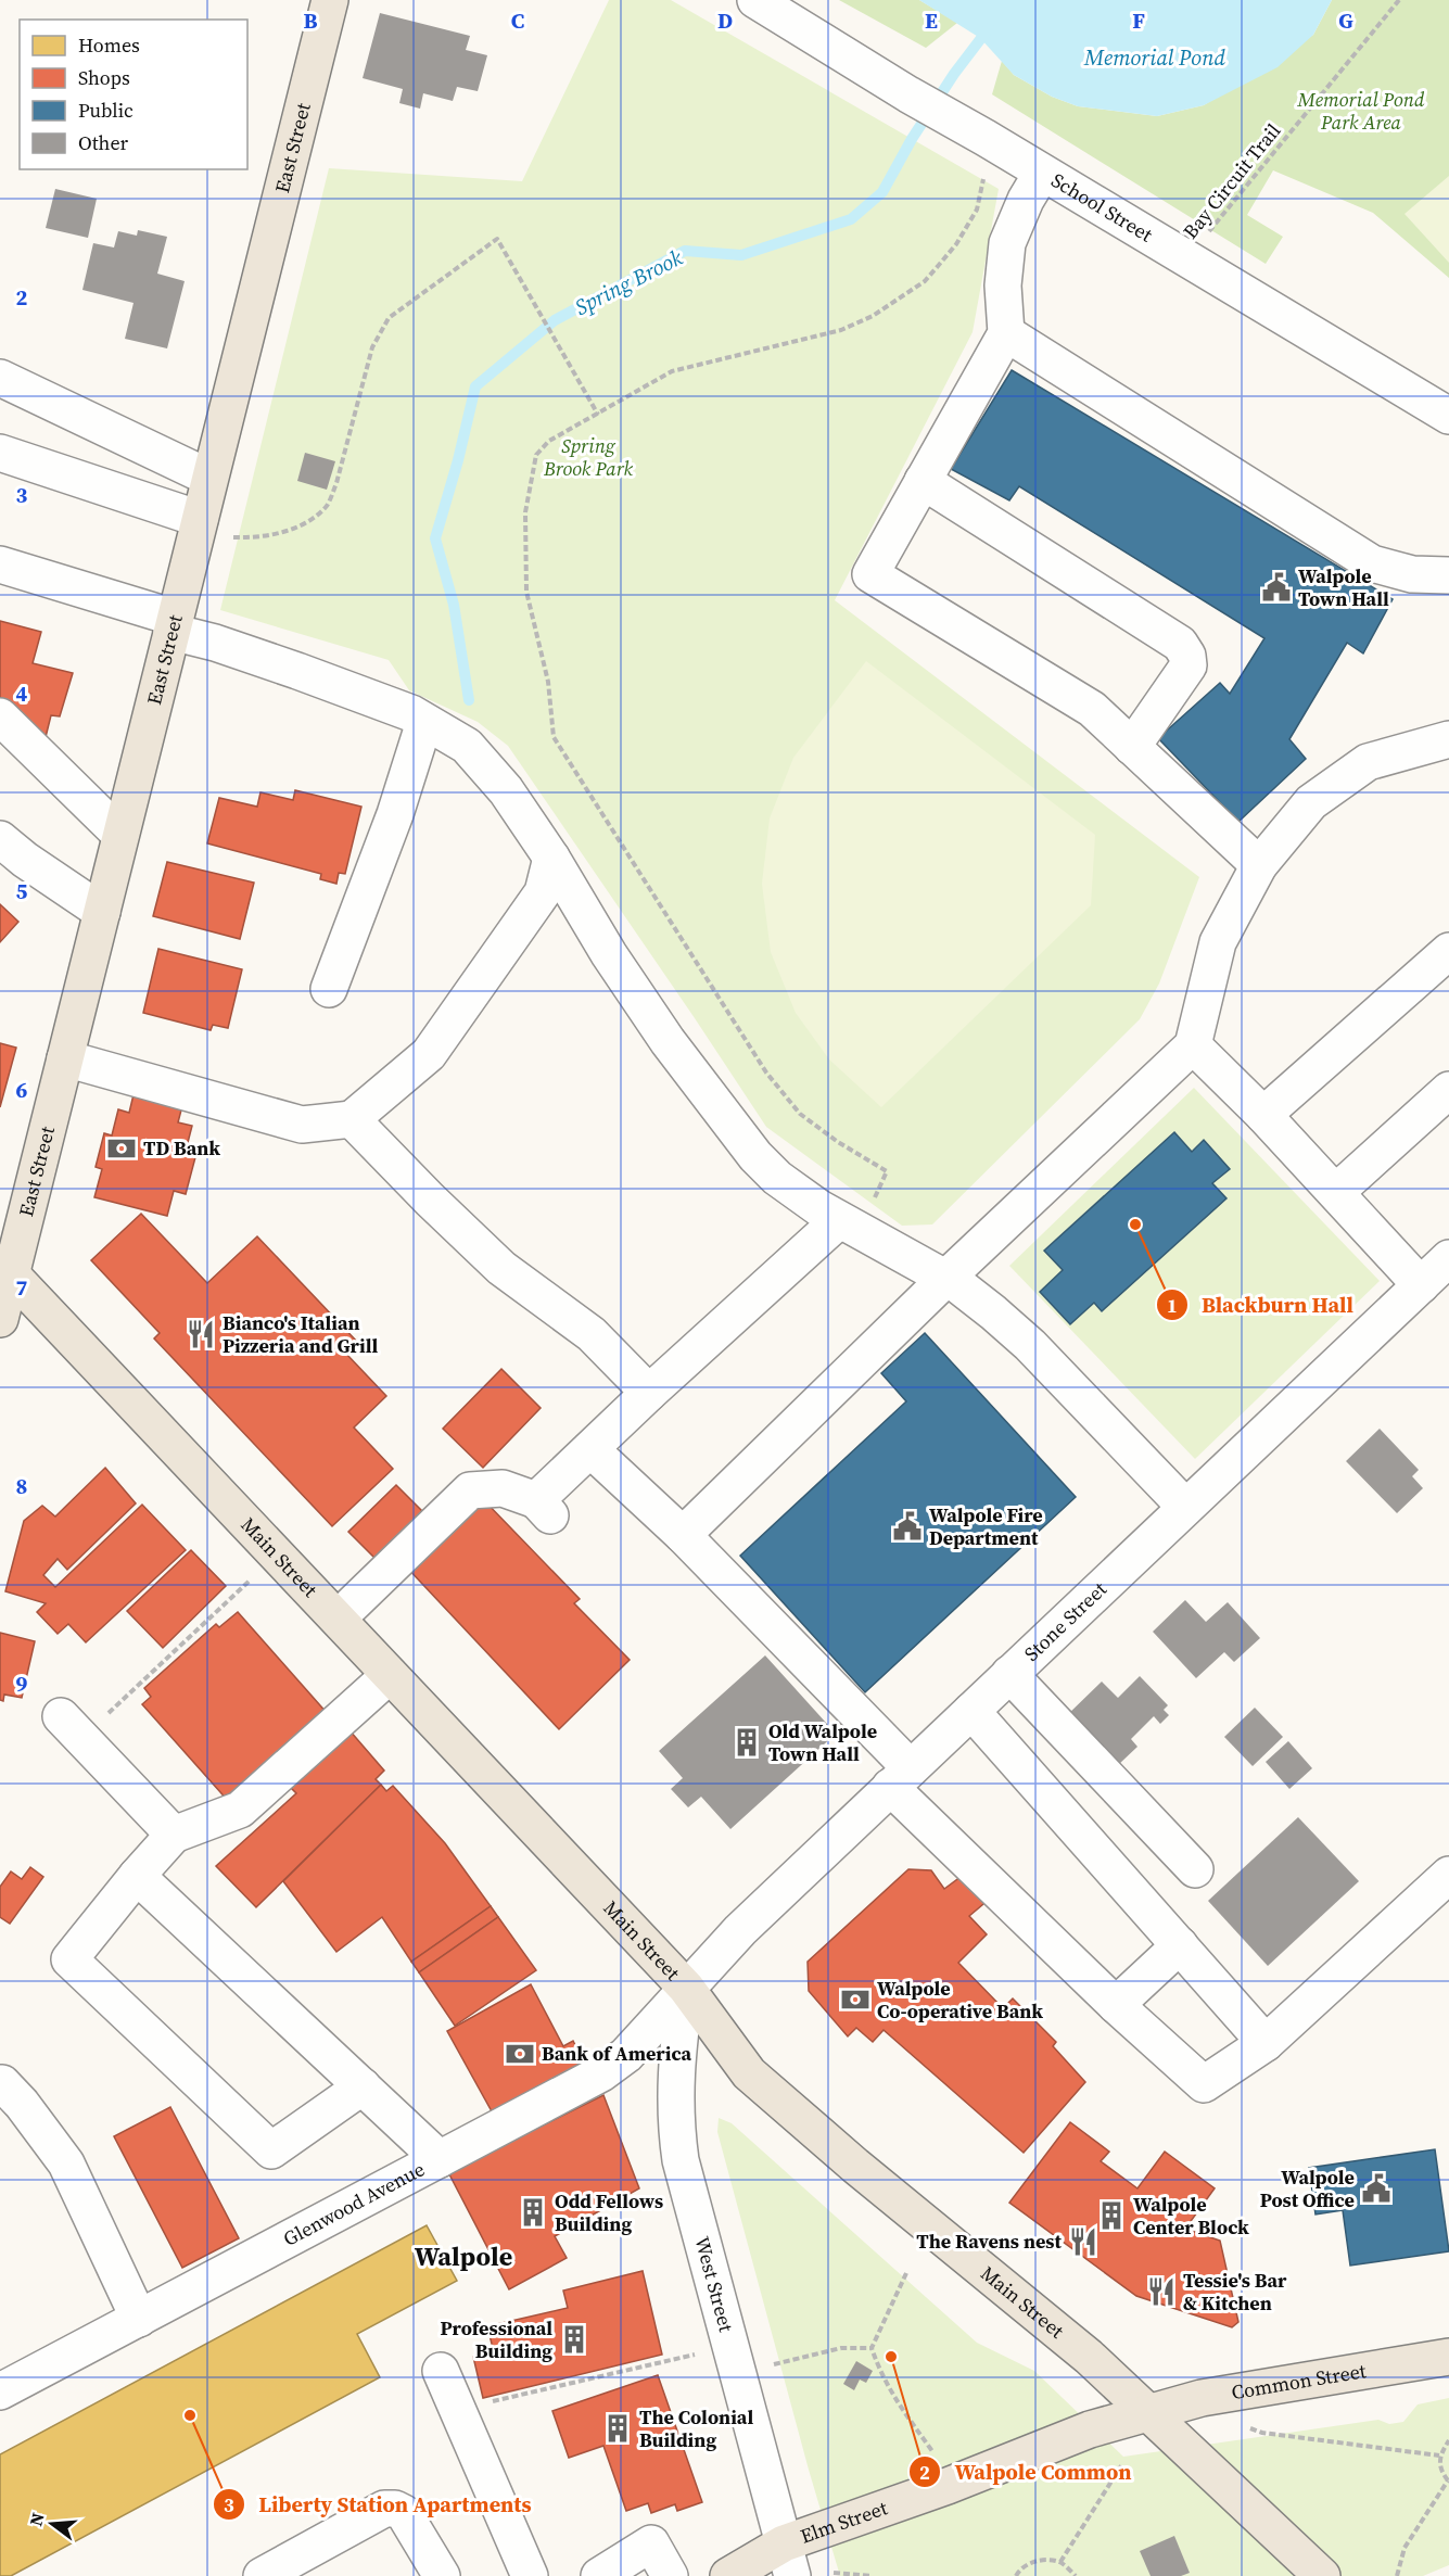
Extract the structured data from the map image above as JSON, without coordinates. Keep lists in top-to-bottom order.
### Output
{
  "streets": {
    "main road": [
      "East Street",
      "Main Street",
      "Common Street",
      "Elm Street"
    ],
    "street": [
      "School Street",
      "Stone Street",
      "Glenwood Avenue",
      "West Street"
    ],
    "path": ["Bay Circuit Trail"]
  },
  "crossings": [
    ["East Street", "Main Street"],
    ["Bay Circuit Trail", "School Street"],
    ["Main Street", "Stone Street"],
    ["Main Street", "Glenwood Avenue"],
    ["Main Street", "West Street"],
    ["Main Street", "Common Street"],
    ["Main Street", "Elm Street"],
    ["Stone Street", "Glenwood Avenue"],
    ["Stone Street", "West Street"],
    ["Glenwood Avenue", "West Street"],
    ["West Street", "Elm Street"],
    ["Common Street", "Elm Street"]
  ],
  "districts": ["Walpole"],
  "water": ["Memorial Pond", "Spring Brook"],
  "parks": ["Memorial Pond Park Area", "Spring Brook Park"],
  "places": {
    "public building": ["Walpole Town Hall", "Walpole Fire Department", "Walpole Post Office"],
    "bank": ["TD Bank", "Walpole Co-operative Bank", "Bank of America"],
    "other": ["Blackburn Hall", "Walpole Common", "Liberty Station Apartments"],
    "restaurant": ["Bianco's Italian Pizzeria and Grill", "The Ravens nest", "Tessie's Bar & Kitchen"],
    "building": [
      "Old Walpole Town Hall",
      "Odd Fellows Building",
      "Walpole Center Block",
      "Professional Building",
      "The Colonial Building"
    ]
  },
  "legend": [
    "Homes",
    "Shops",
    "Public",
    "Other"
  ],
  "north": "left",
  "grid": {
    "columns": [
      "B",
      "C",
      "D",
      "E",
      "F",
      "G"
    ],
    "rows": [
      "2",
      "3",
      "4",
      "5",
      "6",
      "7",
      "8",
      "9"
    ]
  }
}
